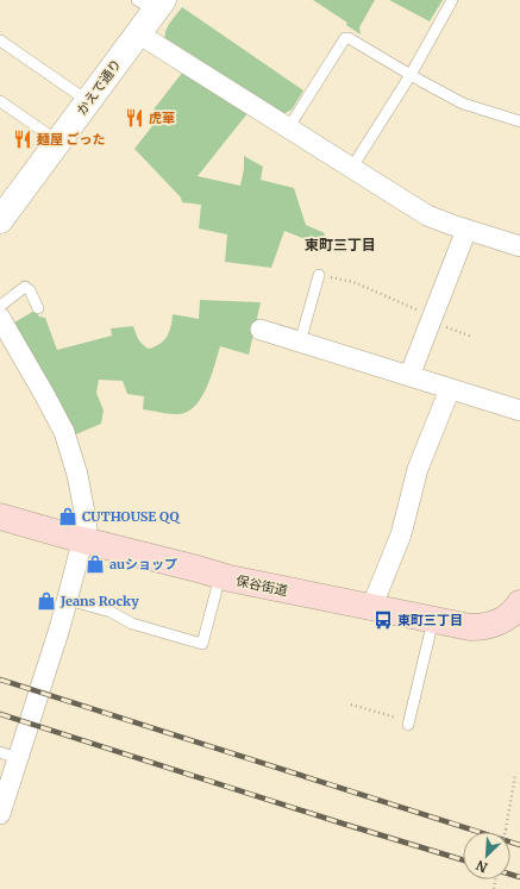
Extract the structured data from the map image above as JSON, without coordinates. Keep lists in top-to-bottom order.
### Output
{
  "streets": {
    "main road": ["保谷街道"],
    "street": ["かえで通り"]
  },
  "districts": ["東町三丁目"],
  "places": {
    "restaurant": ["虎華", "麺屋 ごった"],
    "shop": ["CUTHOUSE QQ", "auショップ", "Jeans Rocky"],
    "bus stop": ["東町三丁目"]
  },
  "north": "bottom left"
}
